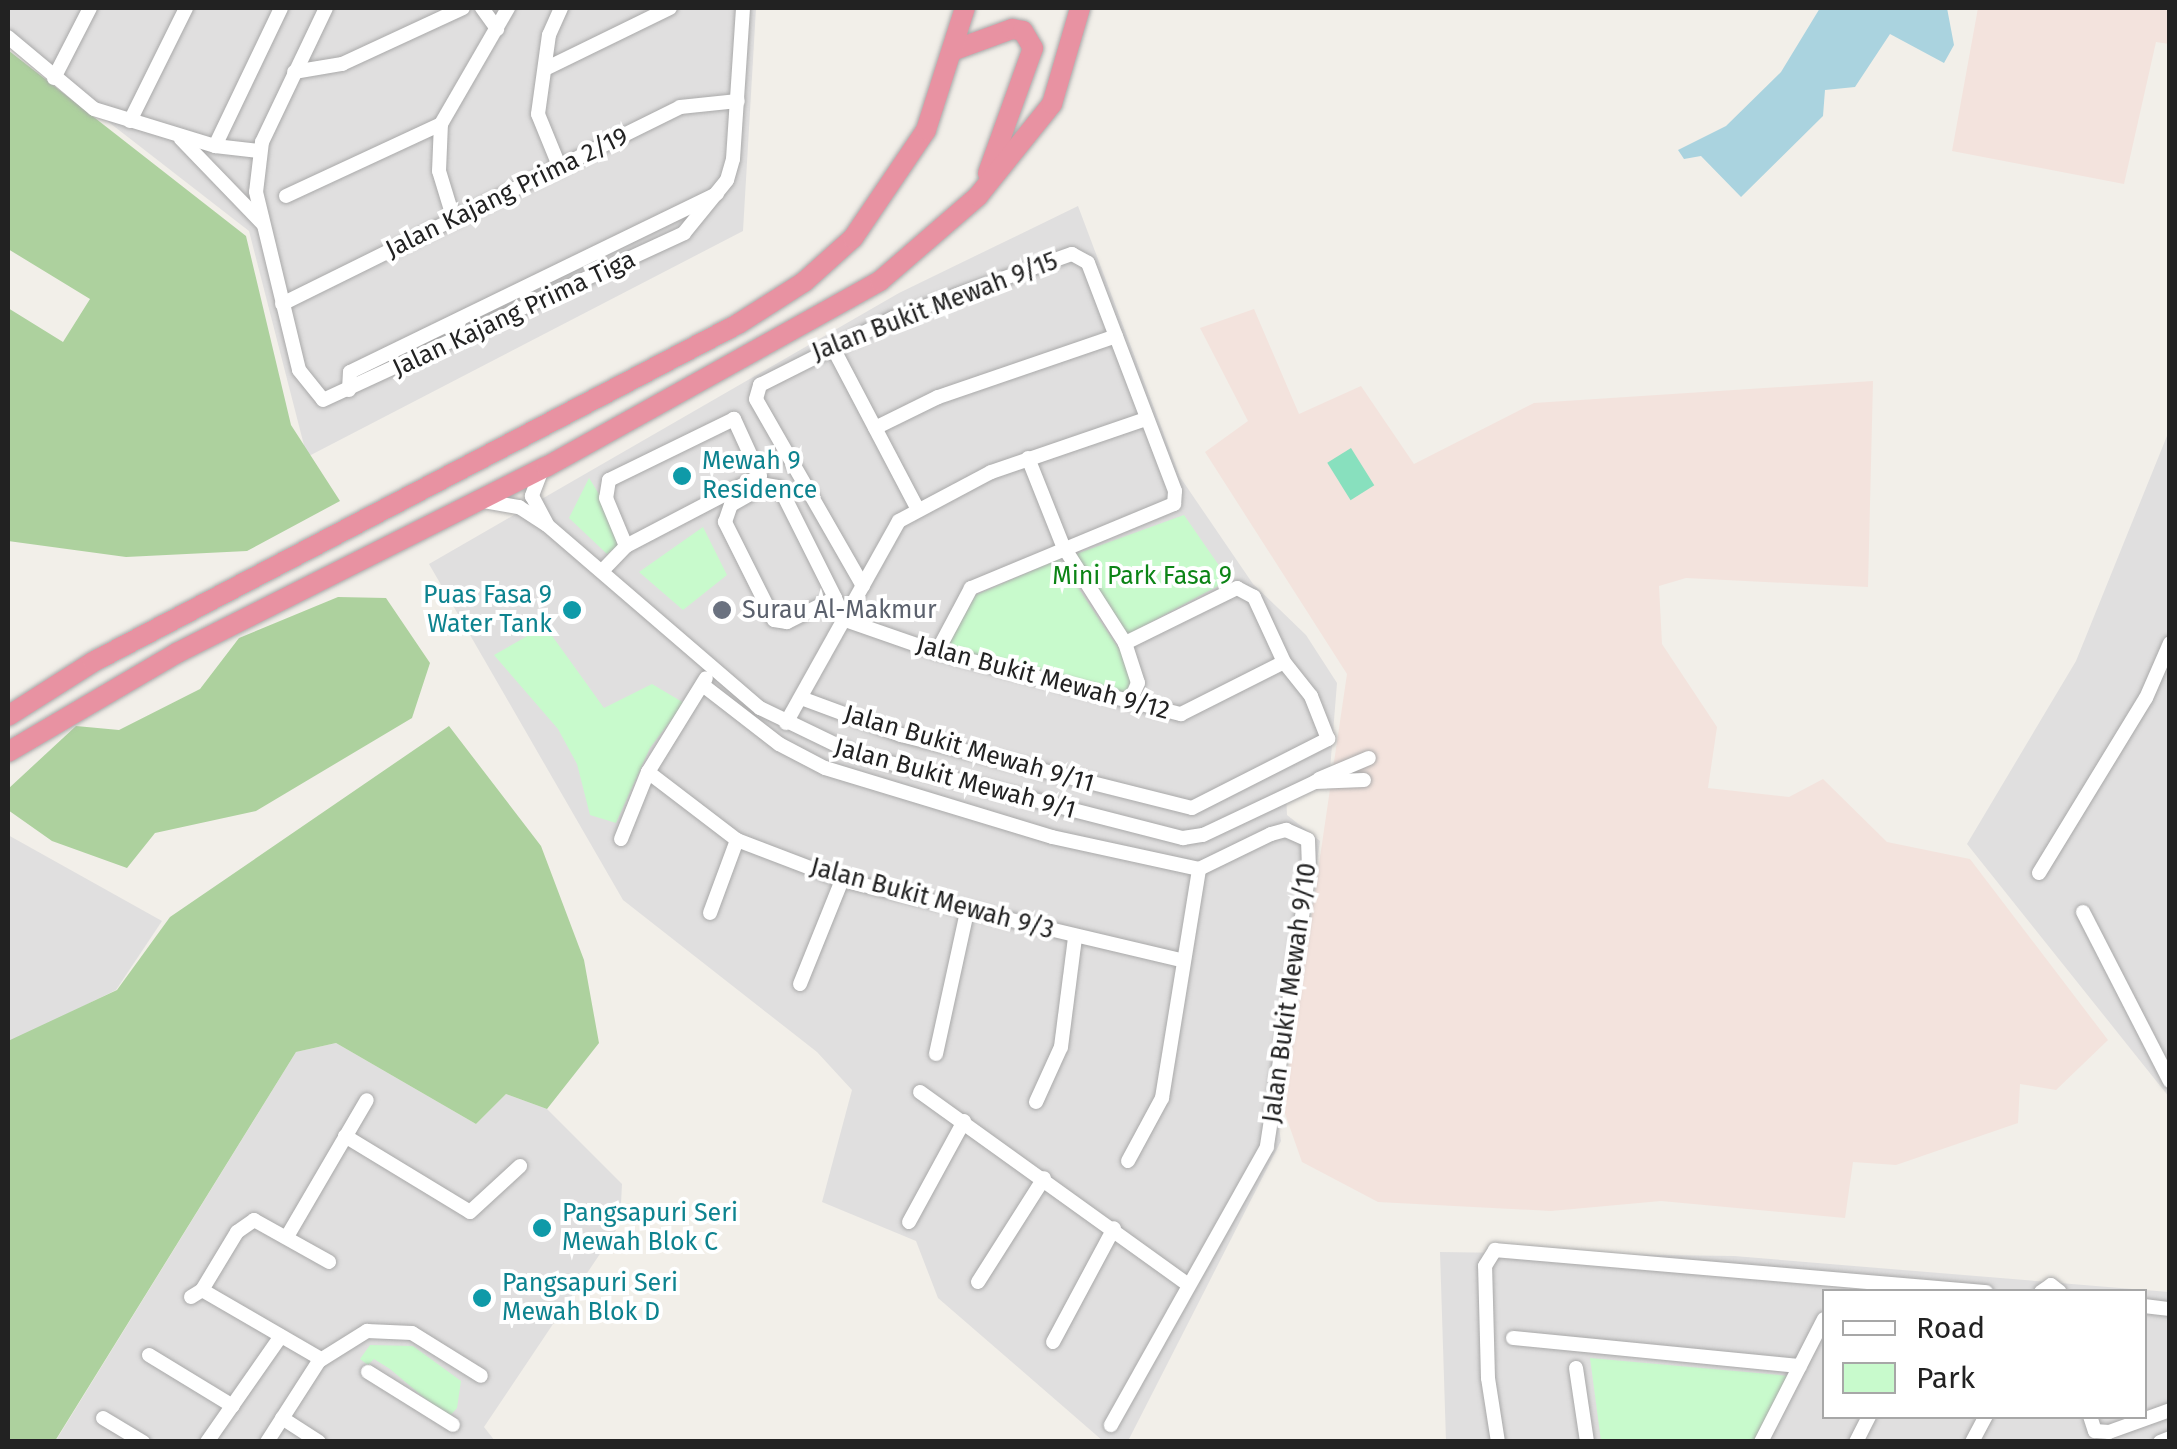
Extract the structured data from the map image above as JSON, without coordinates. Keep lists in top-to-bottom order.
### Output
{
  "streets": {
    "street": [
      "Jalan Kajang Prima 2/19",
      "Jalan Bukit Mewah 9/15",
      "Jalan Kajang Prima Tiga",
      "Jalan Bukit Mewah 9/12",
      "Jalan Bukit Mewah 9/11",
      "Jalan Bukit Mewah 9/1",
      "Jalan Bukit Mewah 9/3",
      "Jalan Bukit Mewah 9/10"
    ]
  },
  "crossings": [
    ["Jalan Bukit Mewah 9/12", "Jalan Bukit Mewah 9/11"]
  ],
  "parks": ["Mini Park Fasa 9"],
  "places": [
    "Mewah 9 Residence",
    "Puas Fasa 9 Water Tank",
    "Surau Al-Makmur",
    "Pangsapuri Seri Mewah Blok C",
    "Pangsapuri Seri Mewah Blok D"
  ],
  "legend": ["Road", "Park"]
}
